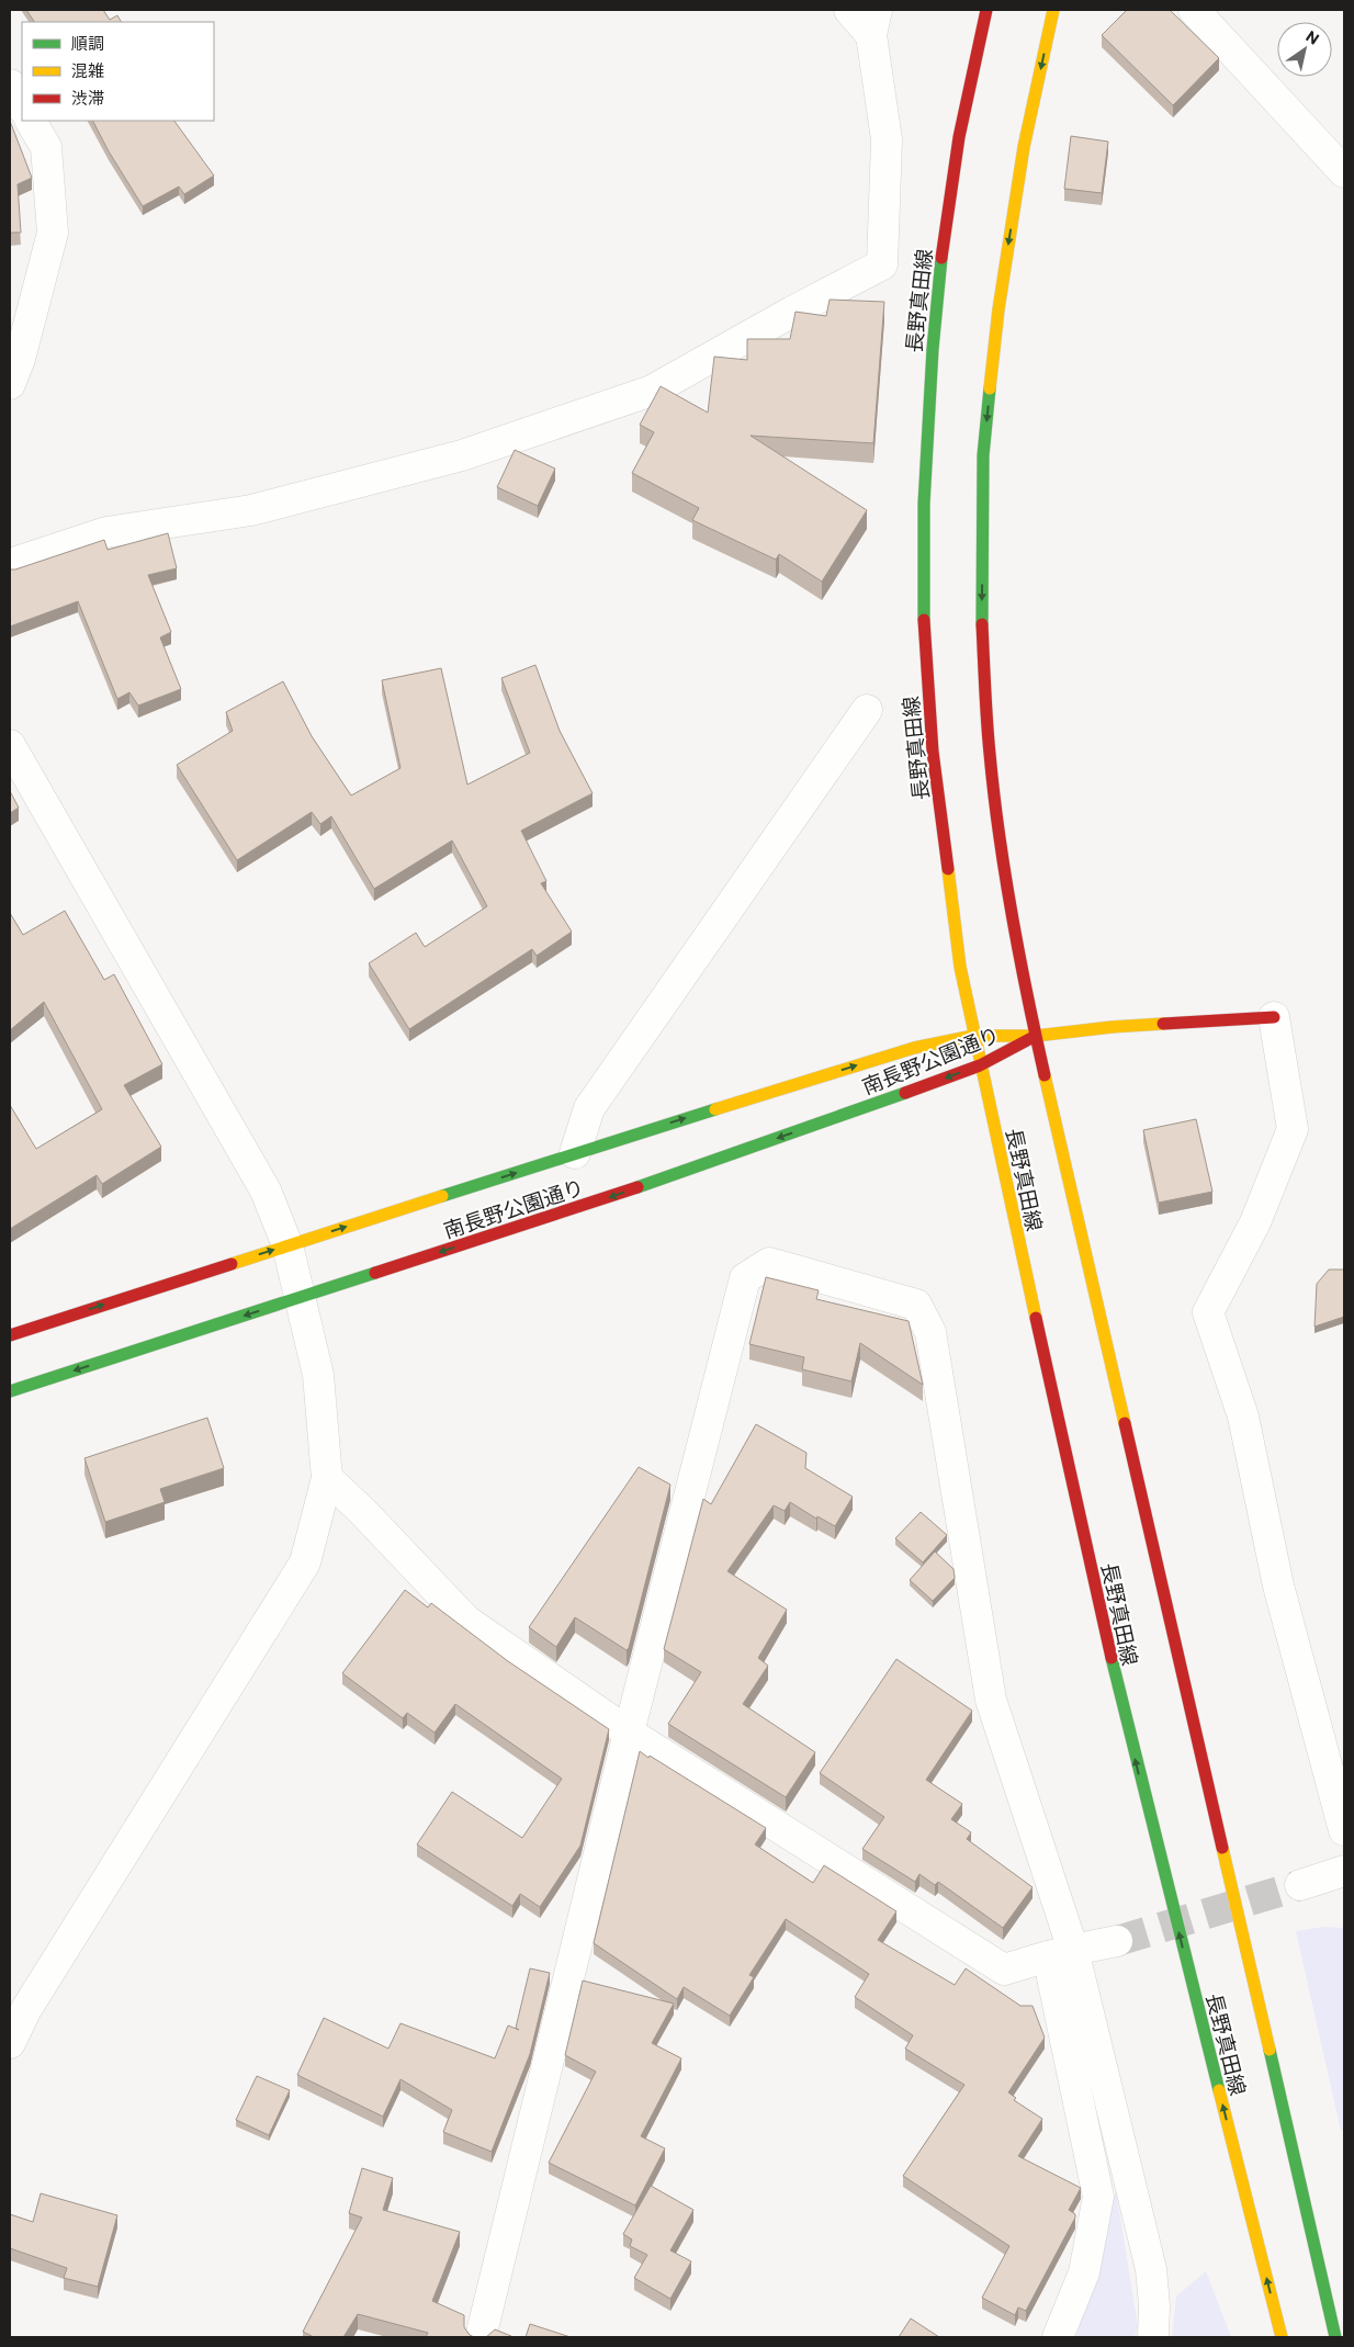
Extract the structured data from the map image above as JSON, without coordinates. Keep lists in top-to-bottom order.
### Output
{
  "streets": {
    "main road": ["長野真田線", "南長野公園通り"]
  },
  "crossings": [
    ["長野真田線", "南長野公園通り"]
  ],
  "legend": ["順調", "混雑", "渋滞"],
  "north": "top right"
}
